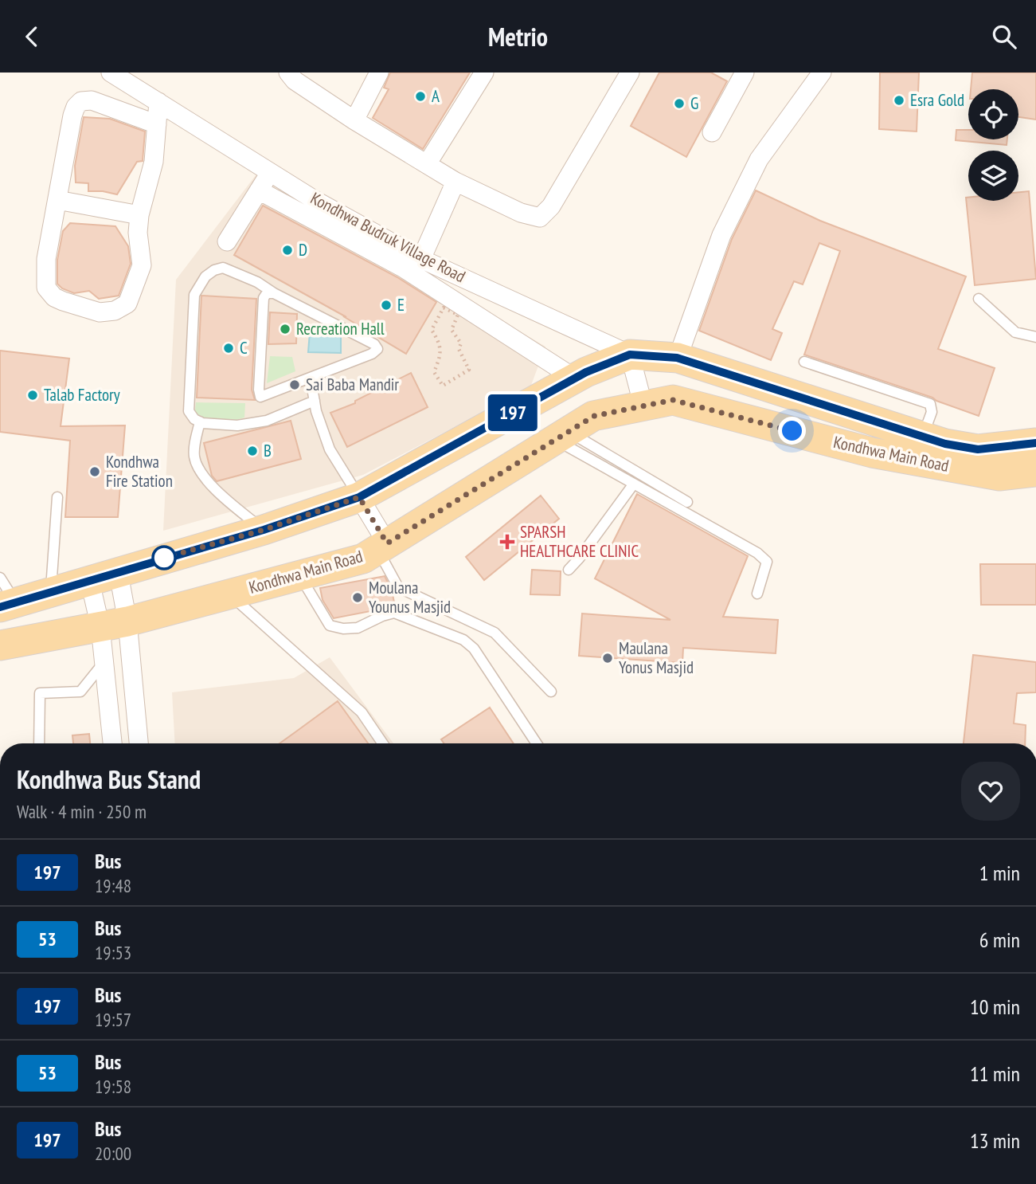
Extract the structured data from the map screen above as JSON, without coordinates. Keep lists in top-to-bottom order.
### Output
{
  "streets": {
    "main road": ["Kondhwa Main Road"],
    "street": ["Kondhwa Budruk Village Road"]
  },
  "crossings": [
    ["Kondhwa Budruk Village Road", "Kondhwa Main Road"]
  ],
  "places": {
    "other": [
      "A",
      "Esra Gold",
      "G",
      "D",
      "E",
      "Recreation Hall",
      "C",
      "Sai Baba Mandir",
      "Talab Factory",
      "B",
      "Kondhwa Fire Station",
      "Moulana Younus Masjid",
      "Maulana Yonus Masjid"
    ],
    "health": ["SPARSH HEALTHCARE CLINIC"]
  },
  "lines": ["bus line 197"],
  "page": {
    "header": "Metrio",
    "on_map": "197",
    "heading": ["Kondhwa Bus Stand", "Walk · 4 min · 250 m"],
    "list": [
      {
        "mark": "197",
        "name": "Bus",
        "note": "19:48",
        "value": "1 min"
      },
      {
        "mark": "53",
        "name": "Bus",
        "note": "19:53",
        "value": "6 min"
      },
      {
        "mark": "197",
        "name": "Bus",
        "note": "19:57",
        "value": "10 min"
      },
      {
        "mark": "53",
        "name": "Bus",
        "note": "19:58",
        "value": "11 min"
      },
      {
        "mark": "197",
        "name": "Bus",
        "note": "20:00",
        "value": "13 min"
      }
    ]
  }
}
